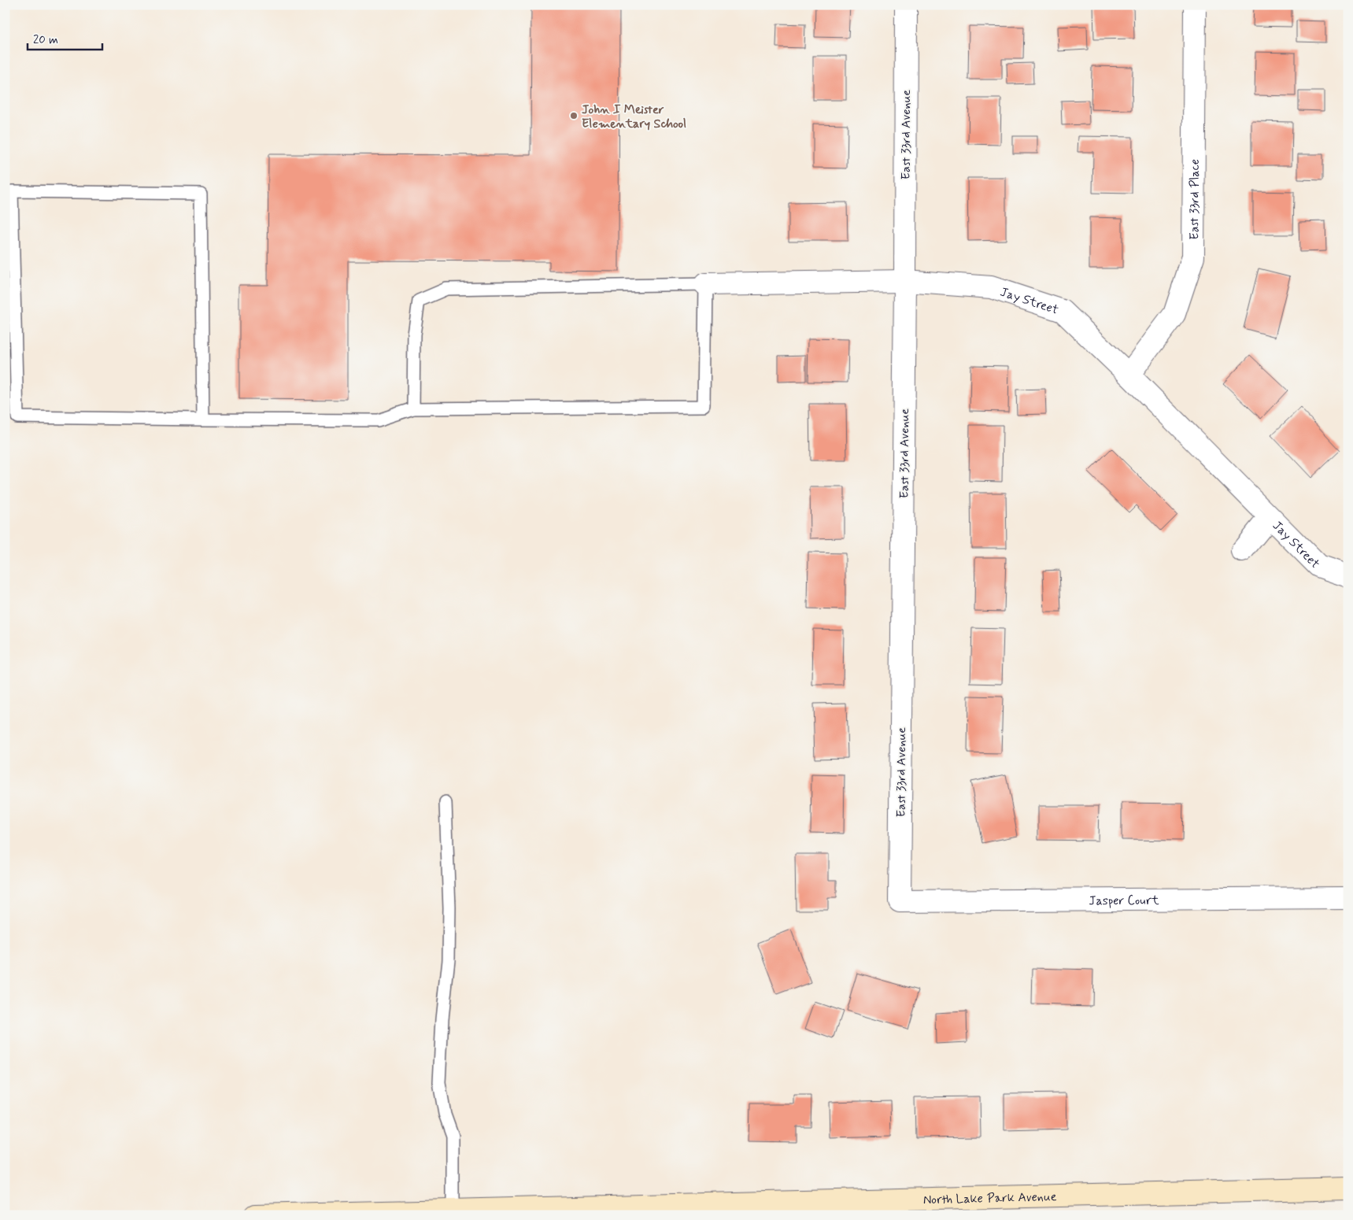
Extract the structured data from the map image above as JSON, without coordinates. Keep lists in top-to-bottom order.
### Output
{
  "streets": {
    "street": [
      "East 33rd Avenue",
      "East 33rd Place",
      "Jay Street",
      "Jasper Court",
      "North Lake Park Avenue"
    ]
  },
  "crossings": [
    ["East 33rd Avenue", "Jay Street"],
    ["East 33rd Avenue", "Jasper Court"],
    ["East 33rd Place", "Jay Street"]
  ],
  "places": ["John I Meister Elementary School"],
  "scale_bar": "20 m"
}
